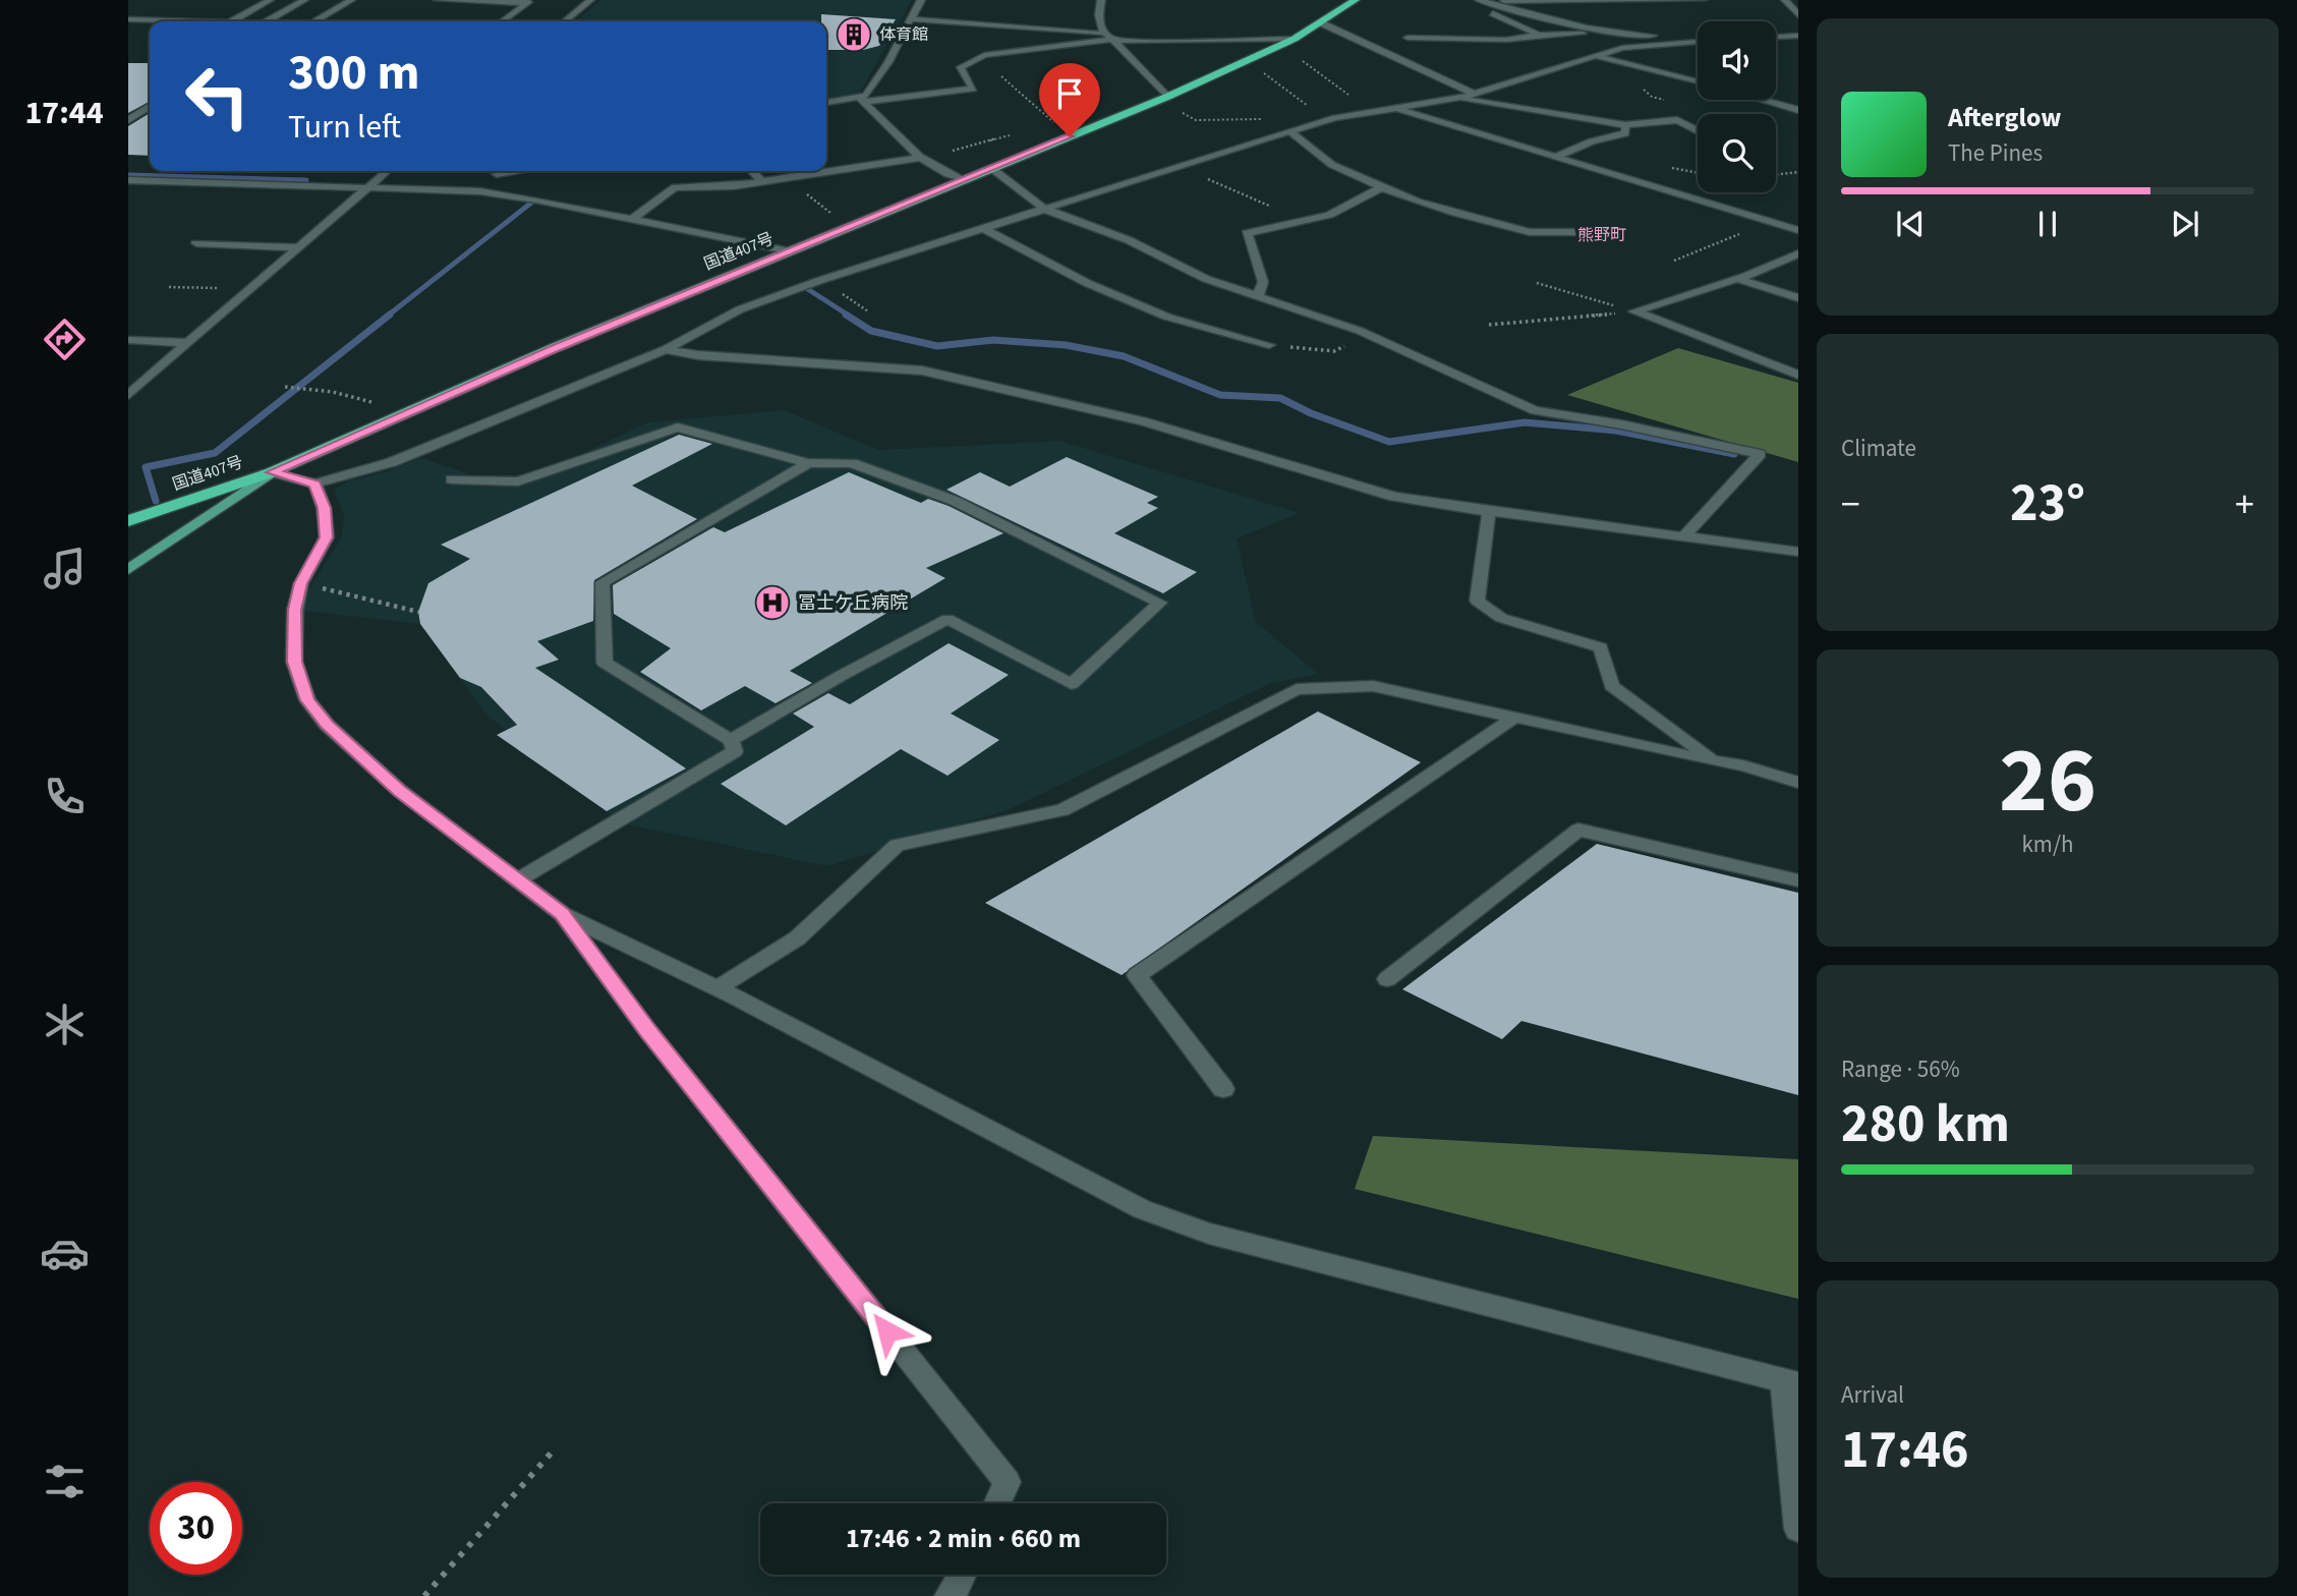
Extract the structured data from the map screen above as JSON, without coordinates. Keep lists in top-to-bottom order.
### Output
{
  "streets": {
    "highway": ["国道407号"]
  },
  "districts": ["熊野町"],
  "places": {
    "building": ["体育館"],
    "hospital": ["冨士ケ丘病院"]
  },
  "page": {
    "tabs": "17:44",
    "turn": ["300 m", "Turn left"],
    "song": ["Afterglow", "The Pines"],
    "tile": [
      "Climate",
      ["26", "km/h"],
      ["Range · 56%", "280 km"],
      ["Arrival", "17:46"]
    ],
    "heat": ["−", "23°", "+"],
    "limit": "30",
    "trip": "17:46 · 2 min · 660 m"
  }
}
